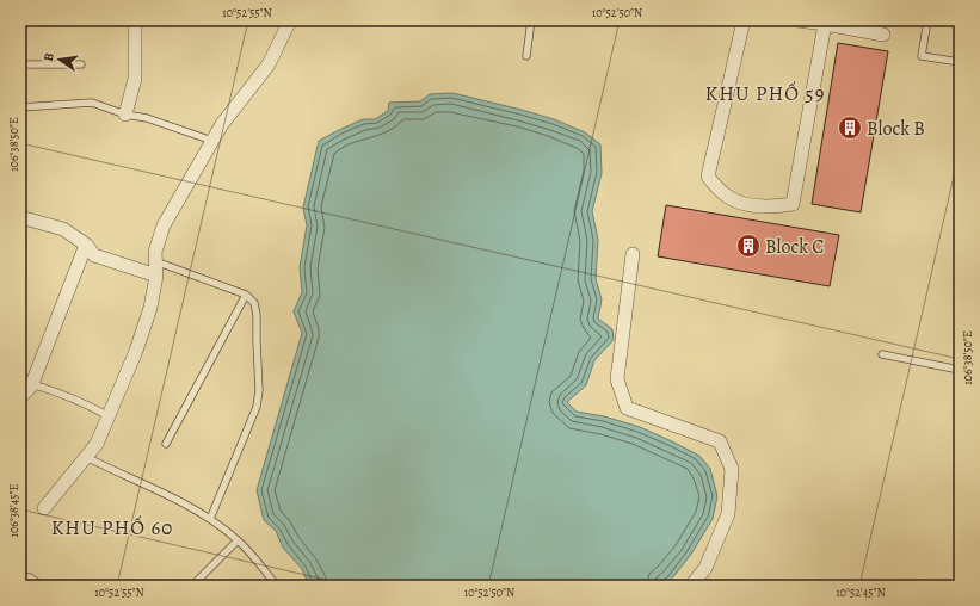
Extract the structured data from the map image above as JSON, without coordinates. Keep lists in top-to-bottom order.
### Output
{
  "districts": ["KHU PHỐ 59", "KHU PHỐ 60"],
  "places": {
    "building": ["Block B", "Block C"]
  },
  "north": "left",
  "coordinates": [
    "10°52'55\"N",
    "10°52'50\"N",
    "106°38'50\"E",
    "106°38'45\"E",
    "10°52'45\"N"
  ]
}
